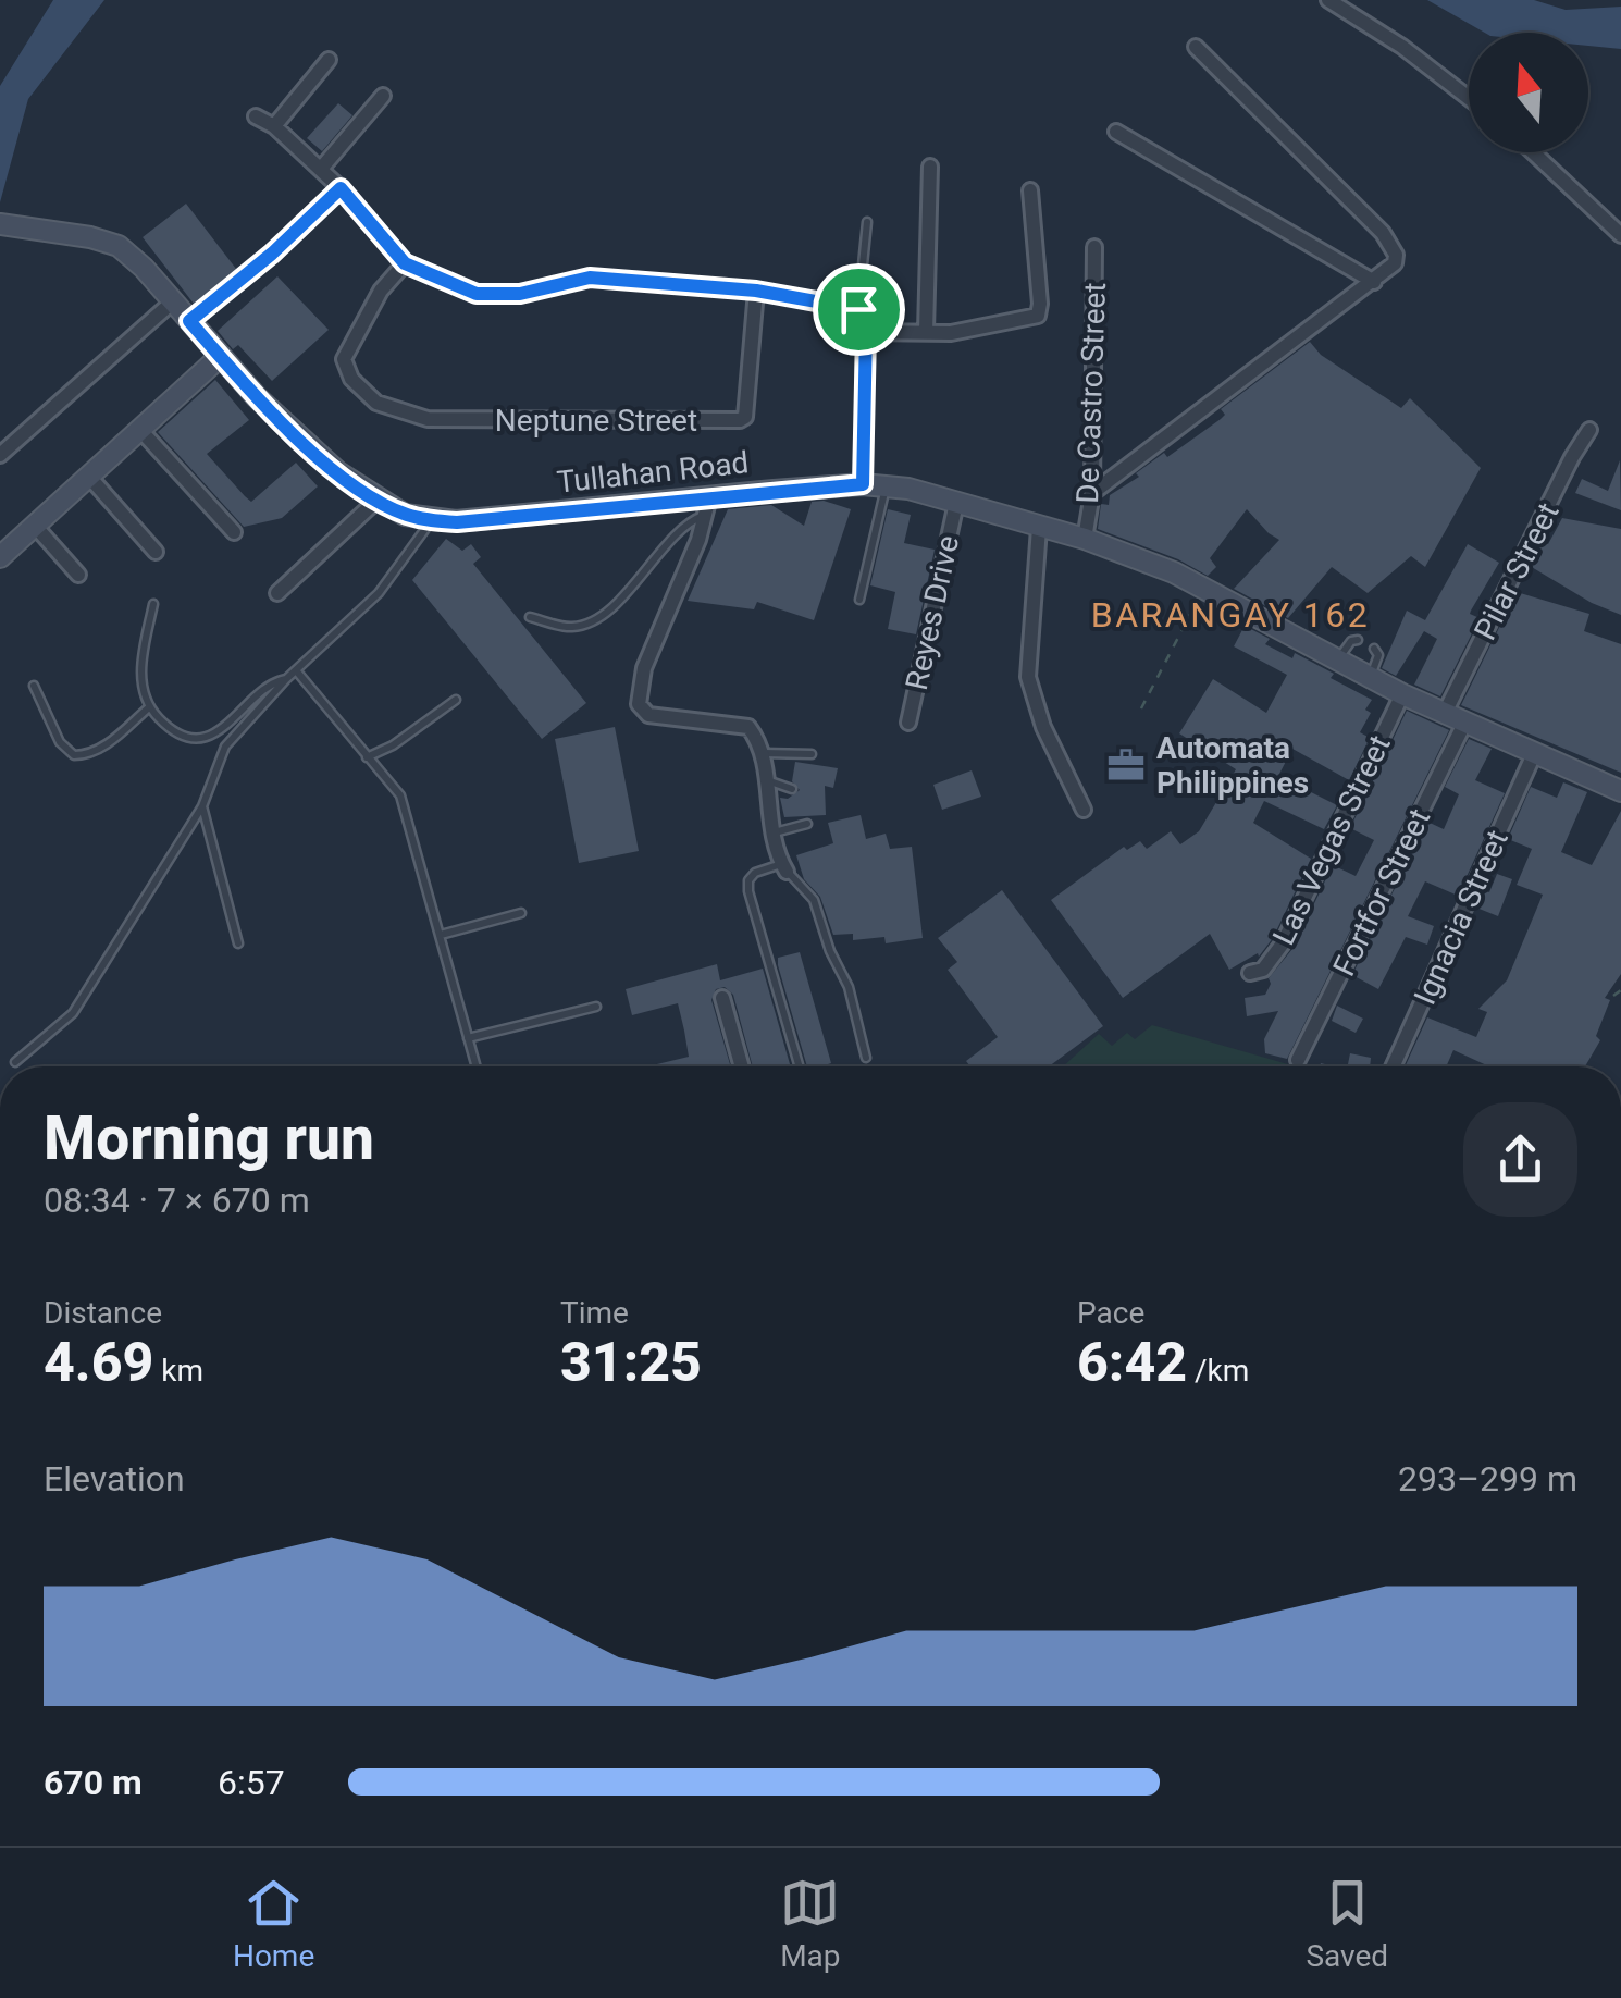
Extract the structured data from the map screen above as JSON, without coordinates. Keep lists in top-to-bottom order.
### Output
{
  "streets": {
    "main road": ["Tullahan Road"],
    "street": [
      "De Castro Street",
      "Neptune Street",
      "Pilar Street",
      "Reyes Drive",
      "Las Vegas Street",
      "Fortfor Street",
      "Ignacia Street"
    ]
  },
  "crossings": [
    ["De Castro Street", "Tullahan Road"],
    ["Tullahan Road", "Pilar Street"],
    ["Tullahan Road", "Reyes Drive"],
    ["Tullahan Road", "Las Vegas Street"],
    ["Tullahan Road", "Fortfor Street"],
    ["Tullahan Road", "Ignacia Street"]
  ],
  "districts": ["BARANGAY 162"],
  "places": {
    "office": ["Automata Philippines"]
  },
  "north": "top",
  "page": {
    "heading": ["Morning run", "08:34 · 7 × 670 m"],
    "stats": [
      ["Distance", "4.69 km"],
      ["Time", "31:25"],
      ["Pace", "6:42 /km"]
    ],
    "chart": ["Elevation", "293–299 m"],
    "list": [
      {
        "name": "670 m",
        "note": "6:57"
      }
    ],
    "tabs": ["Home", "Map", "Saved"]
  }
}
